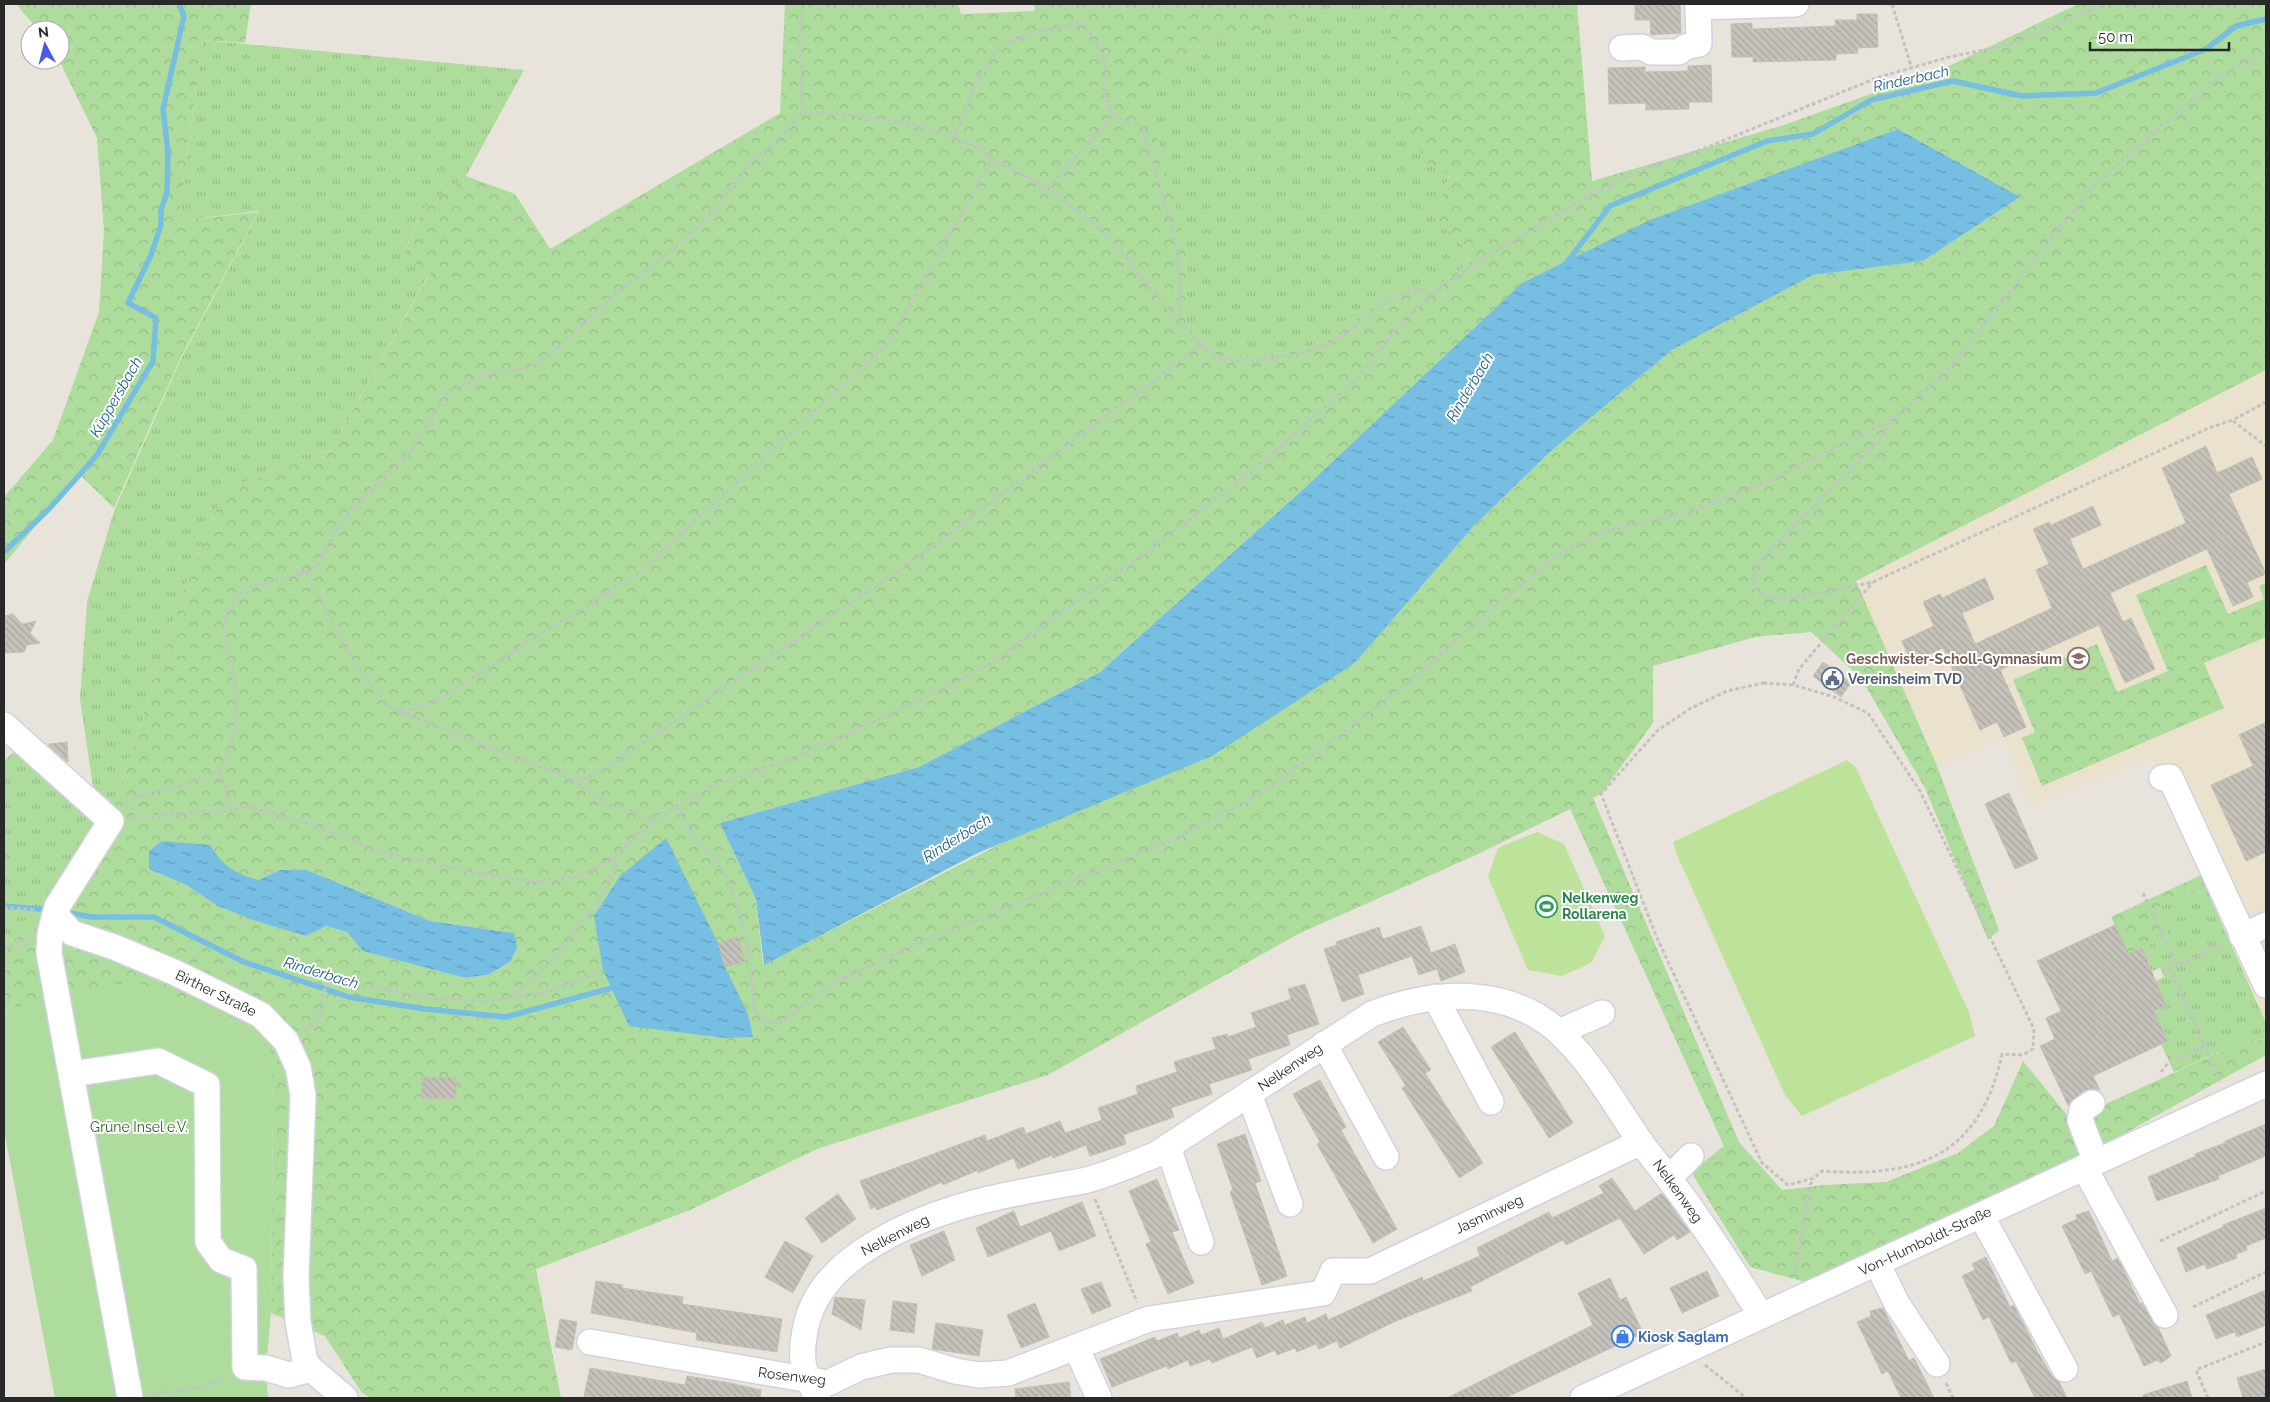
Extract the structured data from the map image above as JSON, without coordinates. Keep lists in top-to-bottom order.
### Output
{
  "streets": {
    "street": [
      "Birther Straße",
      "Nelkenweg",
      "Jasminweg",
      "Von-Humboldt-Straße",
      "Rosenweg"
    ]
  },
  "crossings": [
    ["Nelkenweg", "Jasminweg"],
    ["Nelkenweg", "Von-Humboldt-Straße"],
    ["Nelkenweg", "Rosenweg"],
    ["Jasminweg", "Rosenweg"]
  ],
  "water": ["Rinderbach", "Küppersbach"],
  "parks": ["Grüne Insel e.V."],
  "places": {
    "school or university": ["Geschwister-Scholl-Gymnasium"],
    "public building": ["Vereinsheim TVD"],
    "sports": ["Nelkenweg Rollarena"],
    "shop": ["Kiosk Saglam"]
  },
  "scale_bar": "50 m",
  "north": "top"
}
